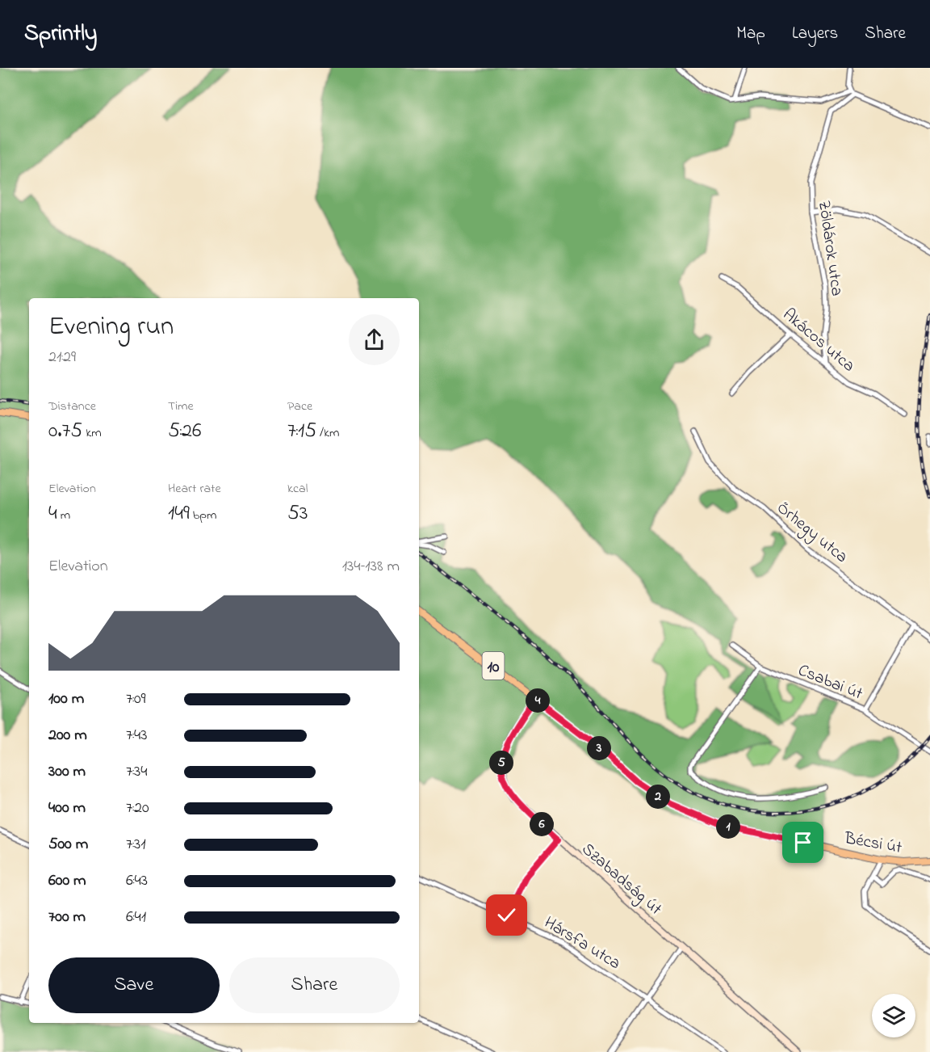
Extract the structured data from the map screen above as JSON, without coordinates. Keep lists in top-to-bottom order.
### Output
{
  "streets": {
    "main road": ["10", "Bécsi út", "Szabadság út"],
    "street": [
      "Zöldárok utca",
      "Akácos utca",
      "Őrhegy utca",
      "Csabai út",
      "Hársfa utca"
    ]
  },
  "crossings": [
    ["Zöldárok utca", "Akácos utca"],
    ["10", "Bécsi út"],
    ["10", "Szabadság út"],
    ["Bécsi út", "Szabadság út"]
  ],
  "page": {
    "header": "Sprintly",
    "nav": ["Map", "Layers", "Share"],
    "heading": ["Evening run", "21:29"],
    "stats": [
      ["Distance", "0.75 km"],
      ["Time", "5:26"],
      ["Pace", "7:15 /km"],
      ["Elevation", "4 m"],
      ["Heart rate", "149 bpm"],
      ["kcal", "53"]
    ],
    "chart": ["Elevation", "134–138 m"],
    "list": [
      {
        "name": "100 m",
        "note": "7:09"
      },
      {
        "name": "200 m",
        "note": "7:43"
      },
      {
        "name": "300 m",
        "note": "7:34"
      },
      {
        "name": "400 m",
        "note": "7:20"
      },
      {
        "name": "500 m",
        "note": "7:31"
      },
      {
        "name": "600 m",
        "note": "6:43"
      },
      {
        "name": "700 m",
        "note": "6:41"
      }
    ],
    "pins": [
      "4",
      "3",
      "5",
      "2",
      "6",
      "1"
    ],
    "buttons": ["Save", "Share"]
  }
}
